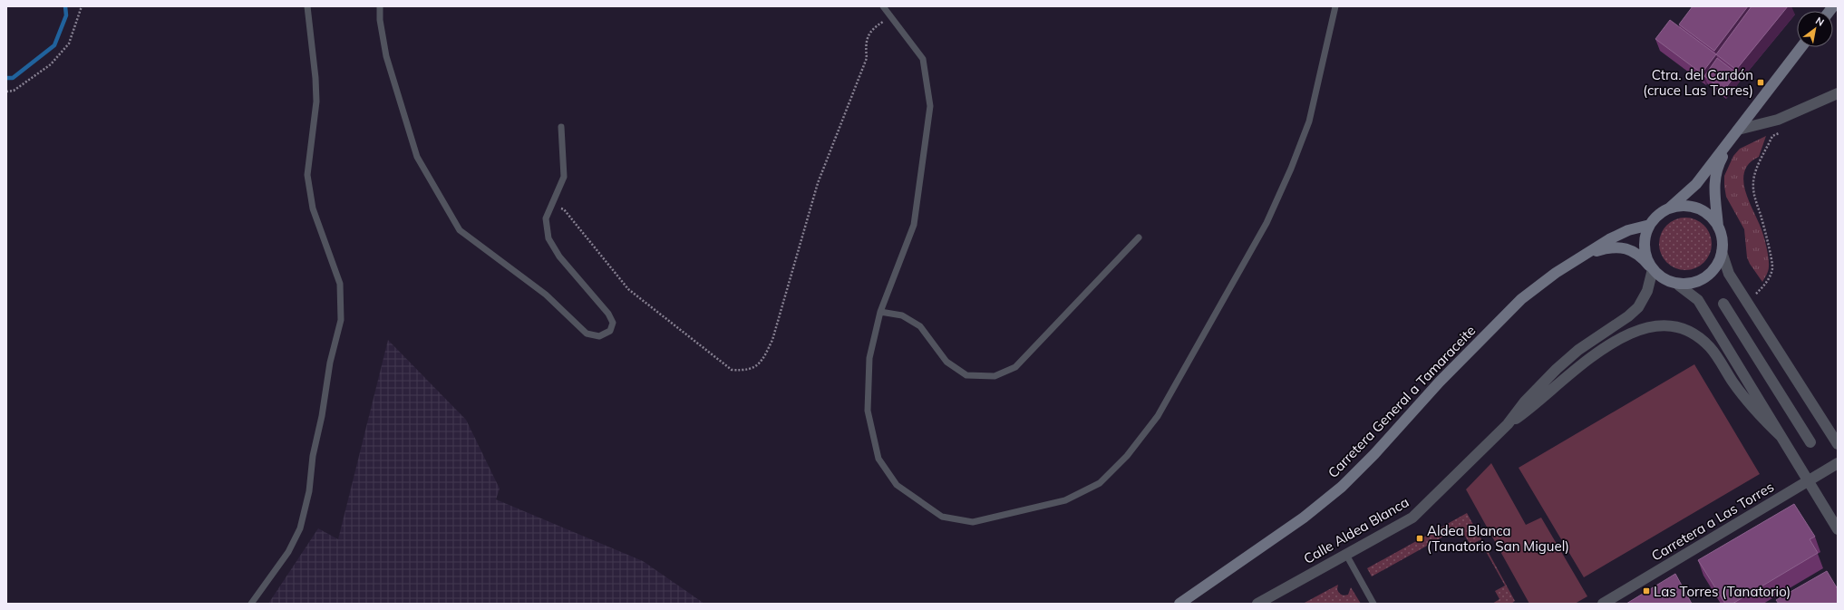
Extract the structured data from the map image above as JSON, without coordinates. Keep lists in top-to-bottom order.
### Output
{
  "streets": {
    "main road": ["Carretera General a Tamaraceite"],
    "street": ["Carretera a Las Torres", "Calle Aldea Blanca"]
  },
  "crossings": [
    ["Carretera General a Tamaraceite", "Calle Aldea Blanca"]
  ],
  "places": {
    "transit": ["Ctra. del Cardón (cruce Las Torres)", "Aldea Blanca (Tanatorio San Miguel)", "Las Torres (Tanatorio)"]
  },
  "north": "top right"
}
